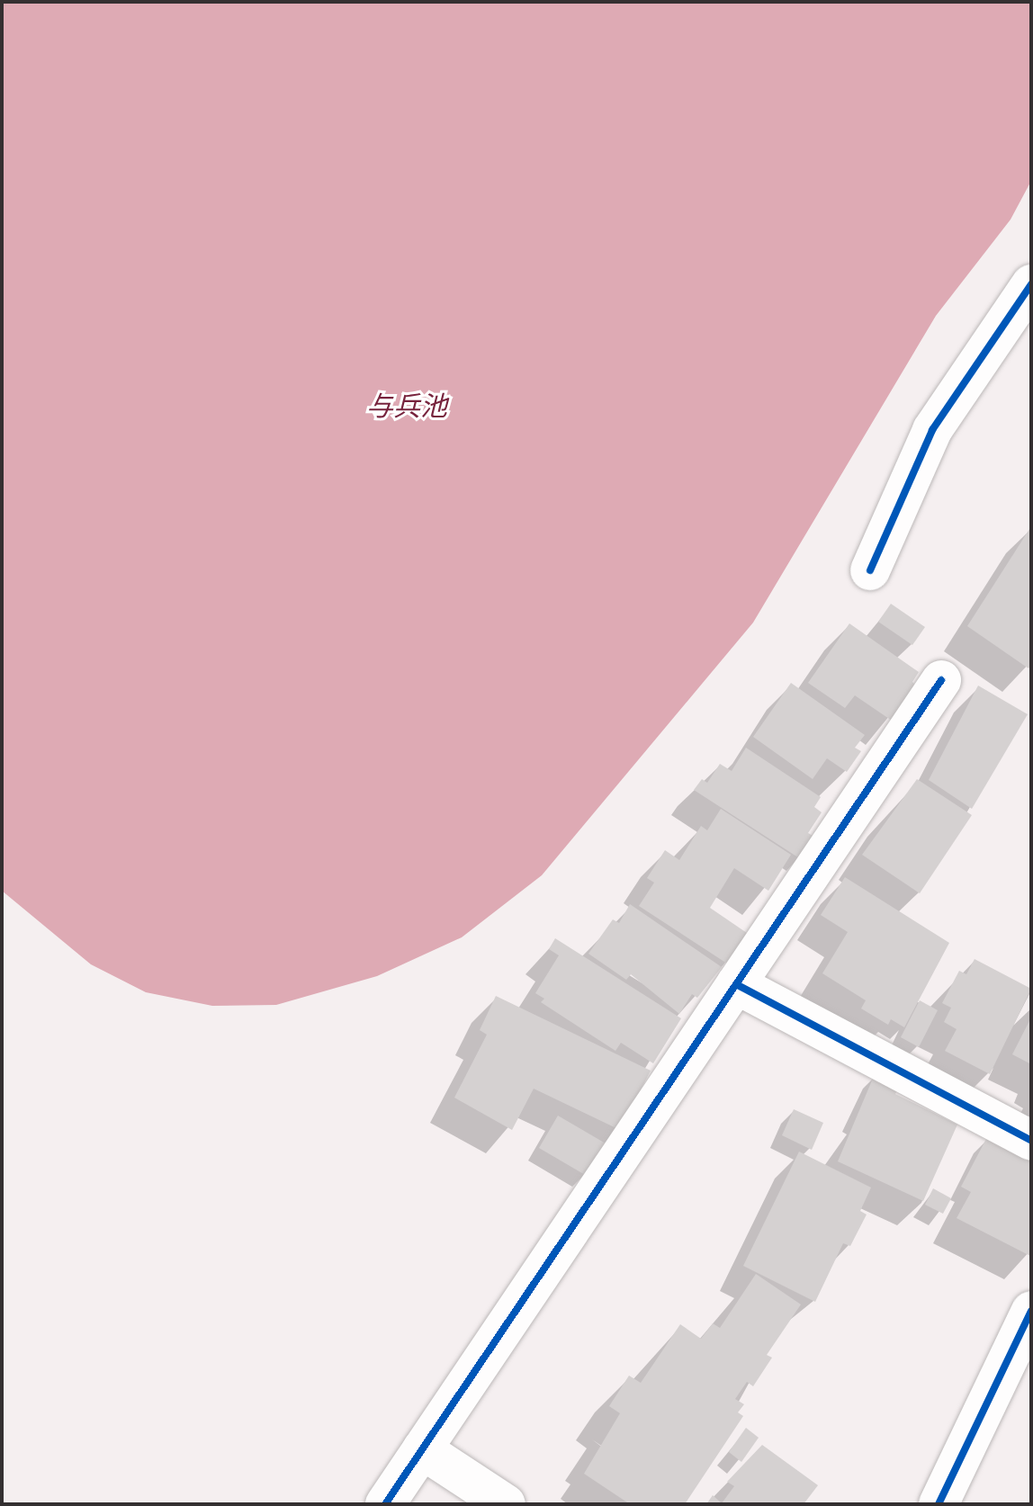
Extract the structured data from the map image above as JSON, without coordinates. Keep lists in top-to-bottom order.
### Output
{
  "water": ["与兵池"]
}
